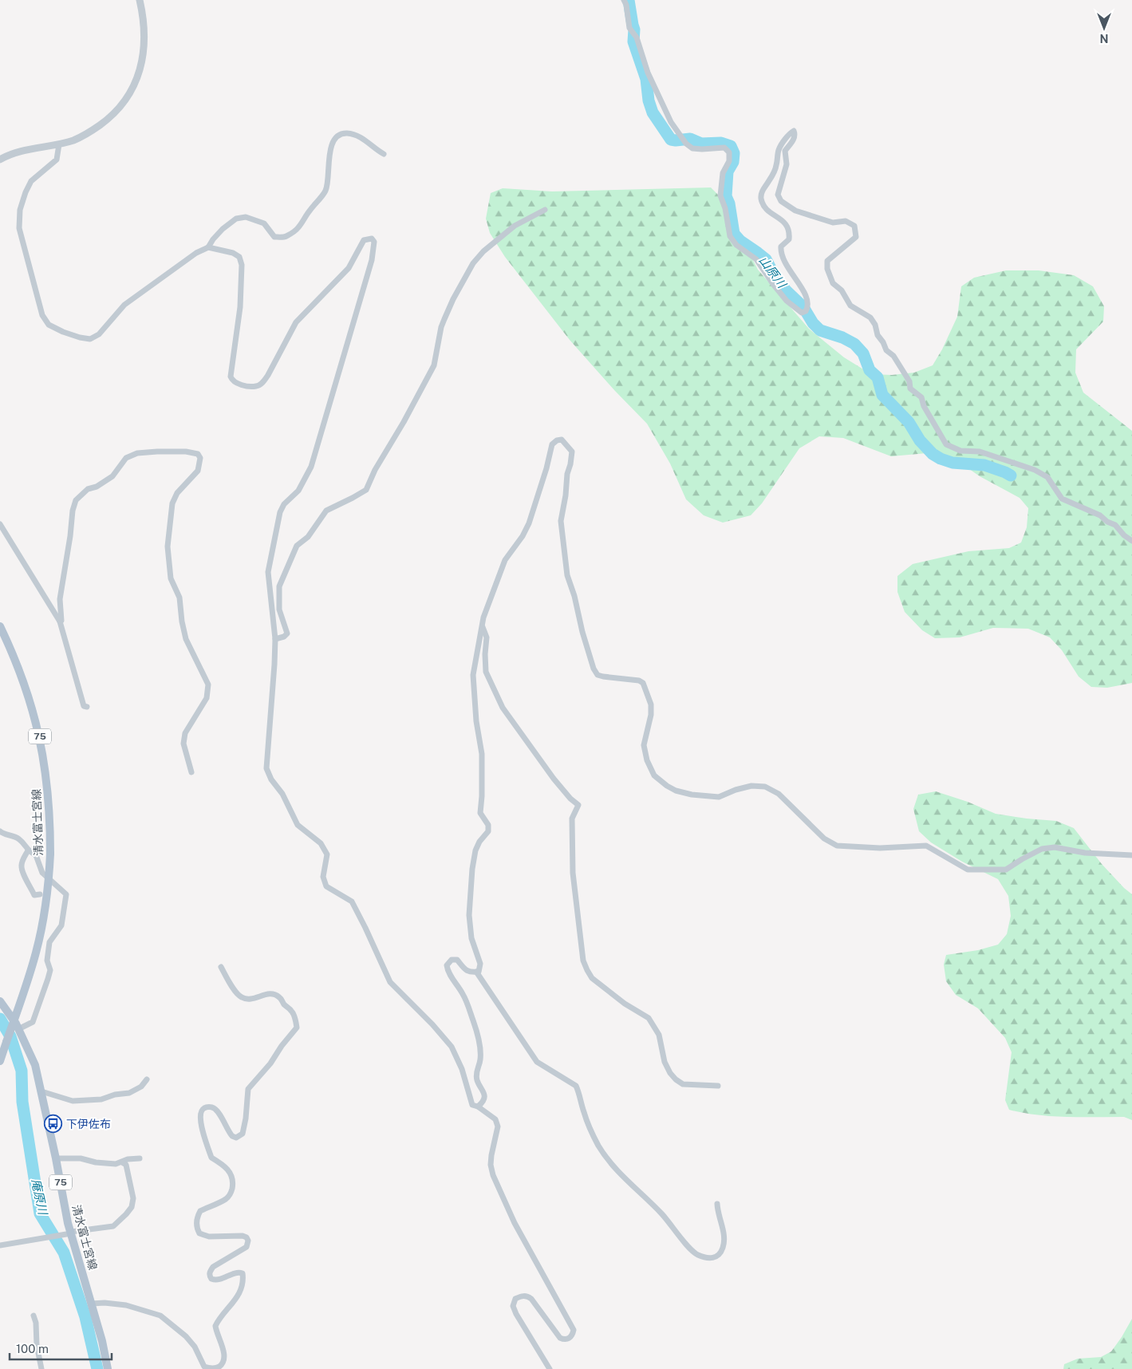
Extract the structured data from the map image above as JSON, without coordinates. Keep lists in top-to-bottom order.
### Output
{
  "streets": {
    "main road": ["75", "清水富士宮線"]
  },
  "water": ["山原川", "庵原川"],
  "places": {
    "bus stop": ["下伊佐布"]
  },
  "scale_bar": "100 m",
  "north": "bottom"
}
